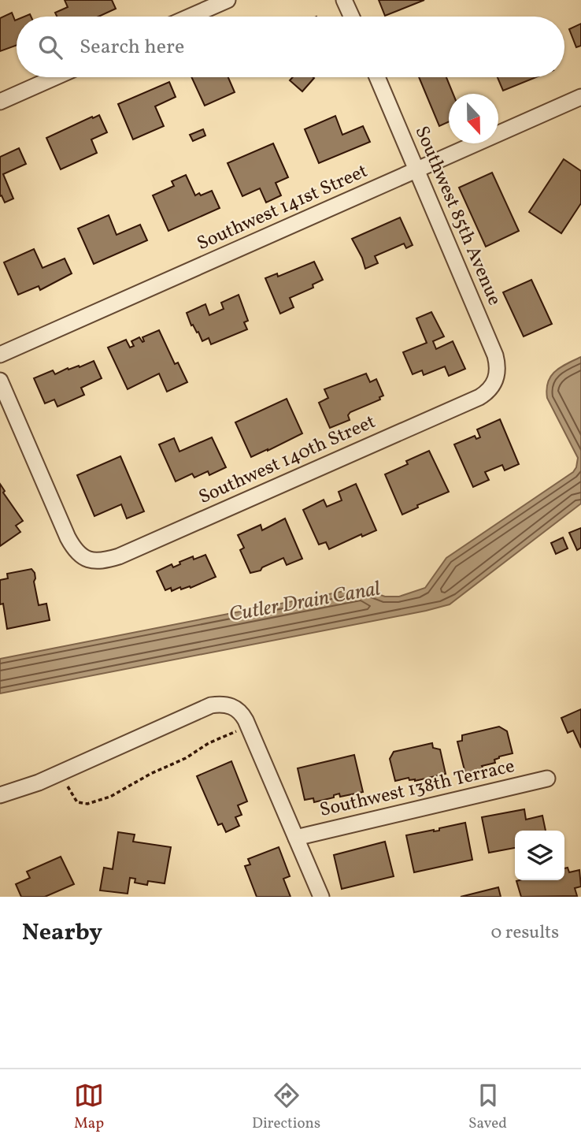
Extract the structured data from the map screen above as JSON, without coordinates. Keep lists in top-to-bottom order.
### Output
{
  "streets": {
    "street": [
      "Southwest 141st Street",
      "Southwest 85th Avenue",
      "Southwest 140th Street",
      "Southwest 138th Terrace"
    ]
  },
  "crossings": [
    ["Southwest 141st Street", "Southwest 85th Avenue"],
    ["Southwest 85th Avenue", "Southwest 140th Street"]
  ],
  "water": ["Cutler Drain Canal"],
  "north": "bottom",
  "page": {
    "search": "Search here",
    "heading": ["Nearby", "0 results"],
    "nav": ["Map", "Directions", "Saved"]
  }
}
